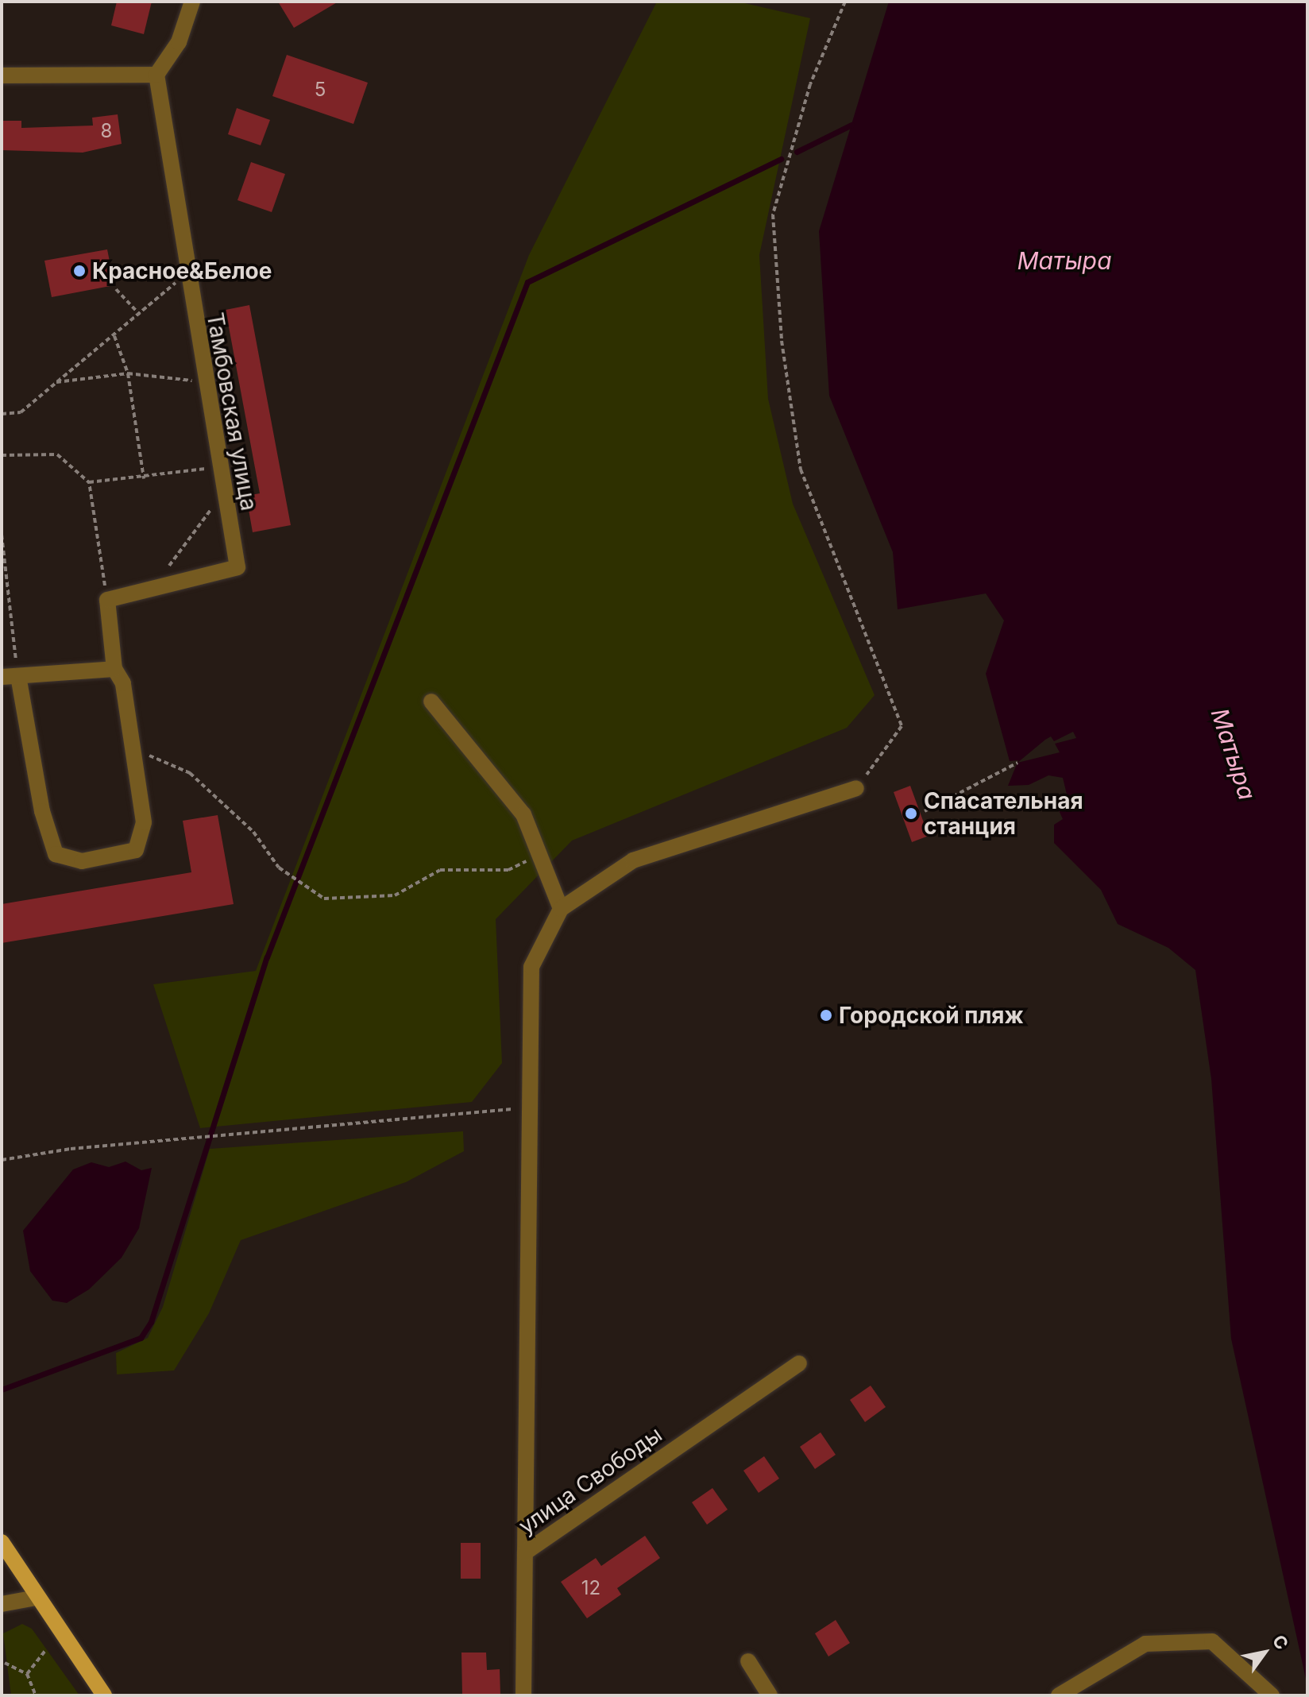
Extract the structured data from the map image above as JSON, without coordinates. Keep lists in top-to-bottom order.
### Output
{
  "streets": {
    "street": ["Тамбовская улица", "улица Свободы"]
  },
  "water": ["Матыра"],
  "places": ["Красное&Белое", "Спасательная станция", "Городской пляж"],
  "house_numbers": ["5", "8", "12"],
  "north": "top right"
}
